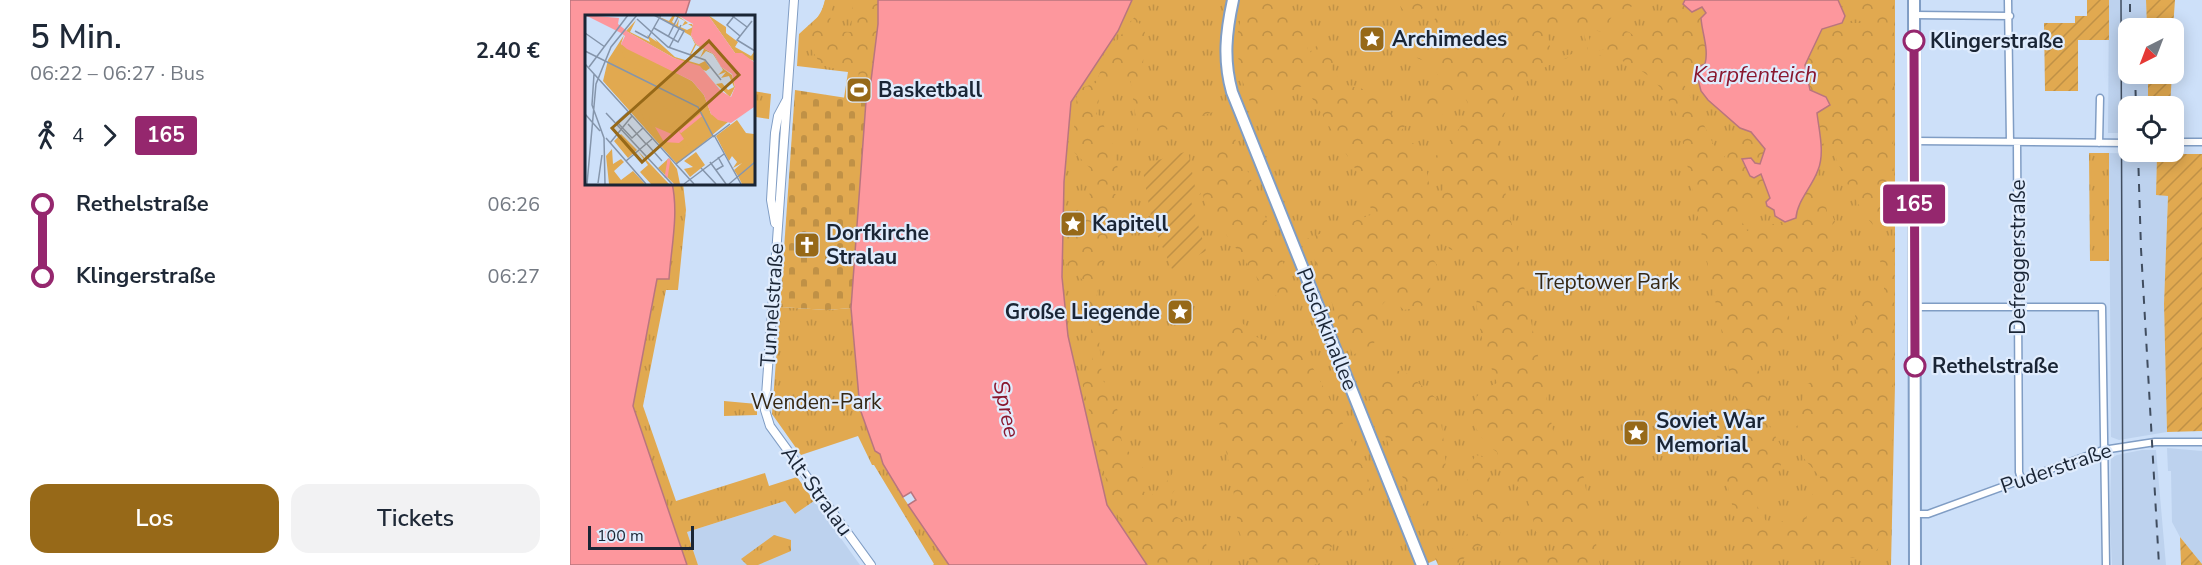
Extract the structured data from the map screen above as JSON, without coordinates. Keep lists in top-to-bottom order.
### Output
{
  "streets": {
    "main road": ["Puschkinallee"],
    "street": [
      "Defreggerstraße",
      "Tunnelstraße",
      "Puderstraße",
      "Alt-Stralau"
    ]
  },
  "crossings": [
    ["Defreggerstraße", "Puderstraße"],
    ["Tunnelstraße", "Alt-Stralau"]
  ],
  "water": ["Karpfenteich", "Spree"],
  "parks": ["Treptower Park", "Wenden-Park"],
  "places": {
    "place": [
      "Archimedes",
      "Kapitell",
      "Große Liegende",
      "Soviet War Memorial"
    ],
    "other": ["Klingerstraße", "Rethelstraße"],
    "sports": ["Basketball"],
    "church": ["Dorfkirche Stralau"]
  },
  "lines": ["bus line 165"],
  "scale_bar": "100 m",
  "north": "bottom left",
  "page": {
    "heading": ["5 Min.", "06:22 – 06:27 · Bus", "2.40 €"],
    "on_map": "165",
    "legs": ["4", "165"],
    "list": [
      {
        "name": "Rethelstraße",
        "value": "06:26"
      },
      {
        "name": "Klingerstraße",
        "value": "06:27"
      }
    ],
    "buttons": ["Los", "Tickets"],
    "scale": "100 m"
  }
}
